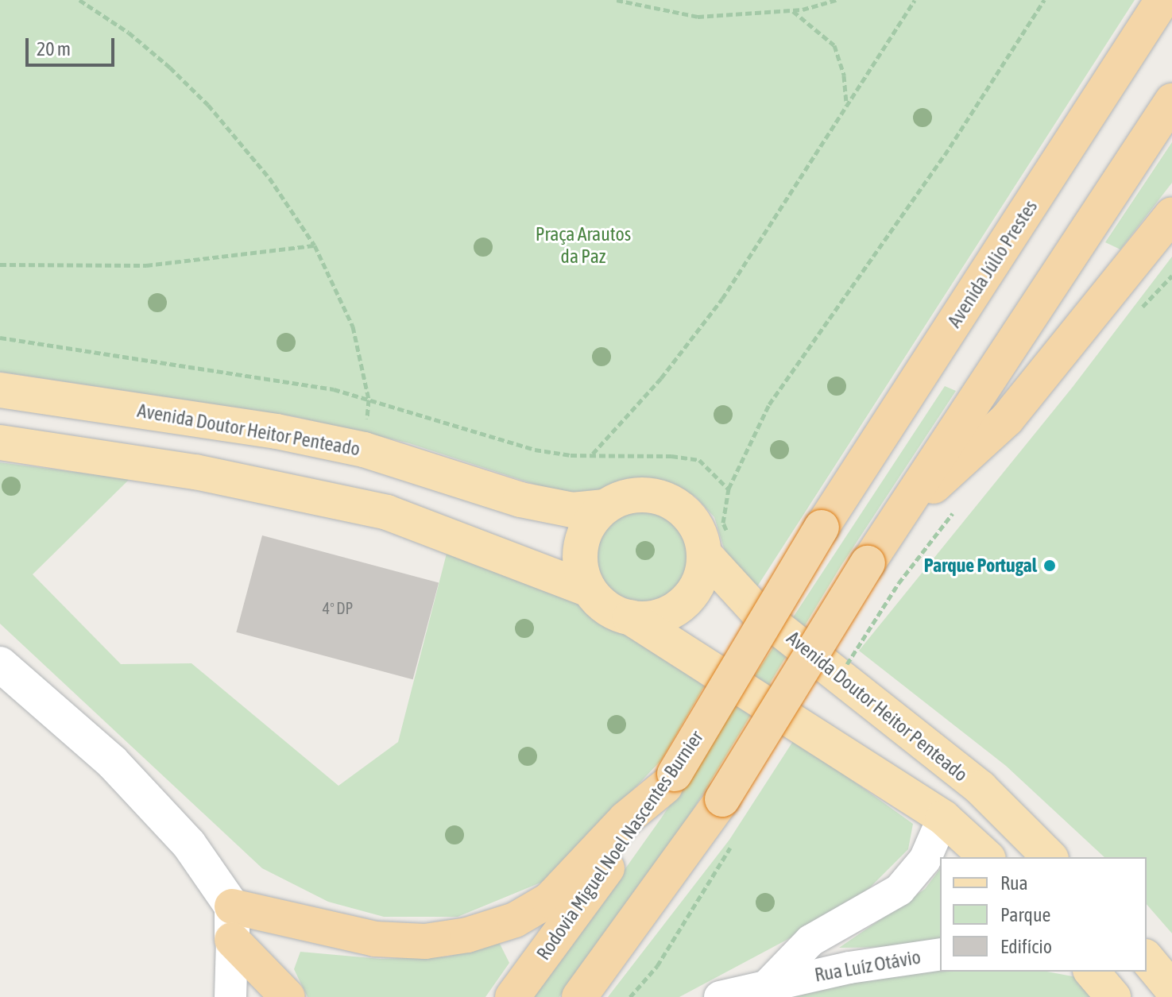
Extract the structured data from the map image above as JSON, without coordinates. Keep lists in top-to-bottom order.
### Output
{
  "streets": {
    "highway": ["Avenida Júlio Prestes", "Rodovia Miguel Noel Nascentes Burnier"],
    "main road": ["Avenida Doutor Heitor Penteado"],
    "street": ["Rua Luíz Otávio"]
  },
  "crossings": [
    ["Avenida Júlio Prestes", "Rodovia Miguel Noel Nascentes Burnier"]
  ],
  "parks": ["Praça Arautos da Paz"],
  "places": ["Parque Portugal"],
  "house_numbers": ["4º DP"],
  "legend": ["Rua", "Parque", "Edifício"],
  "scale_bar": "20 m"
}
